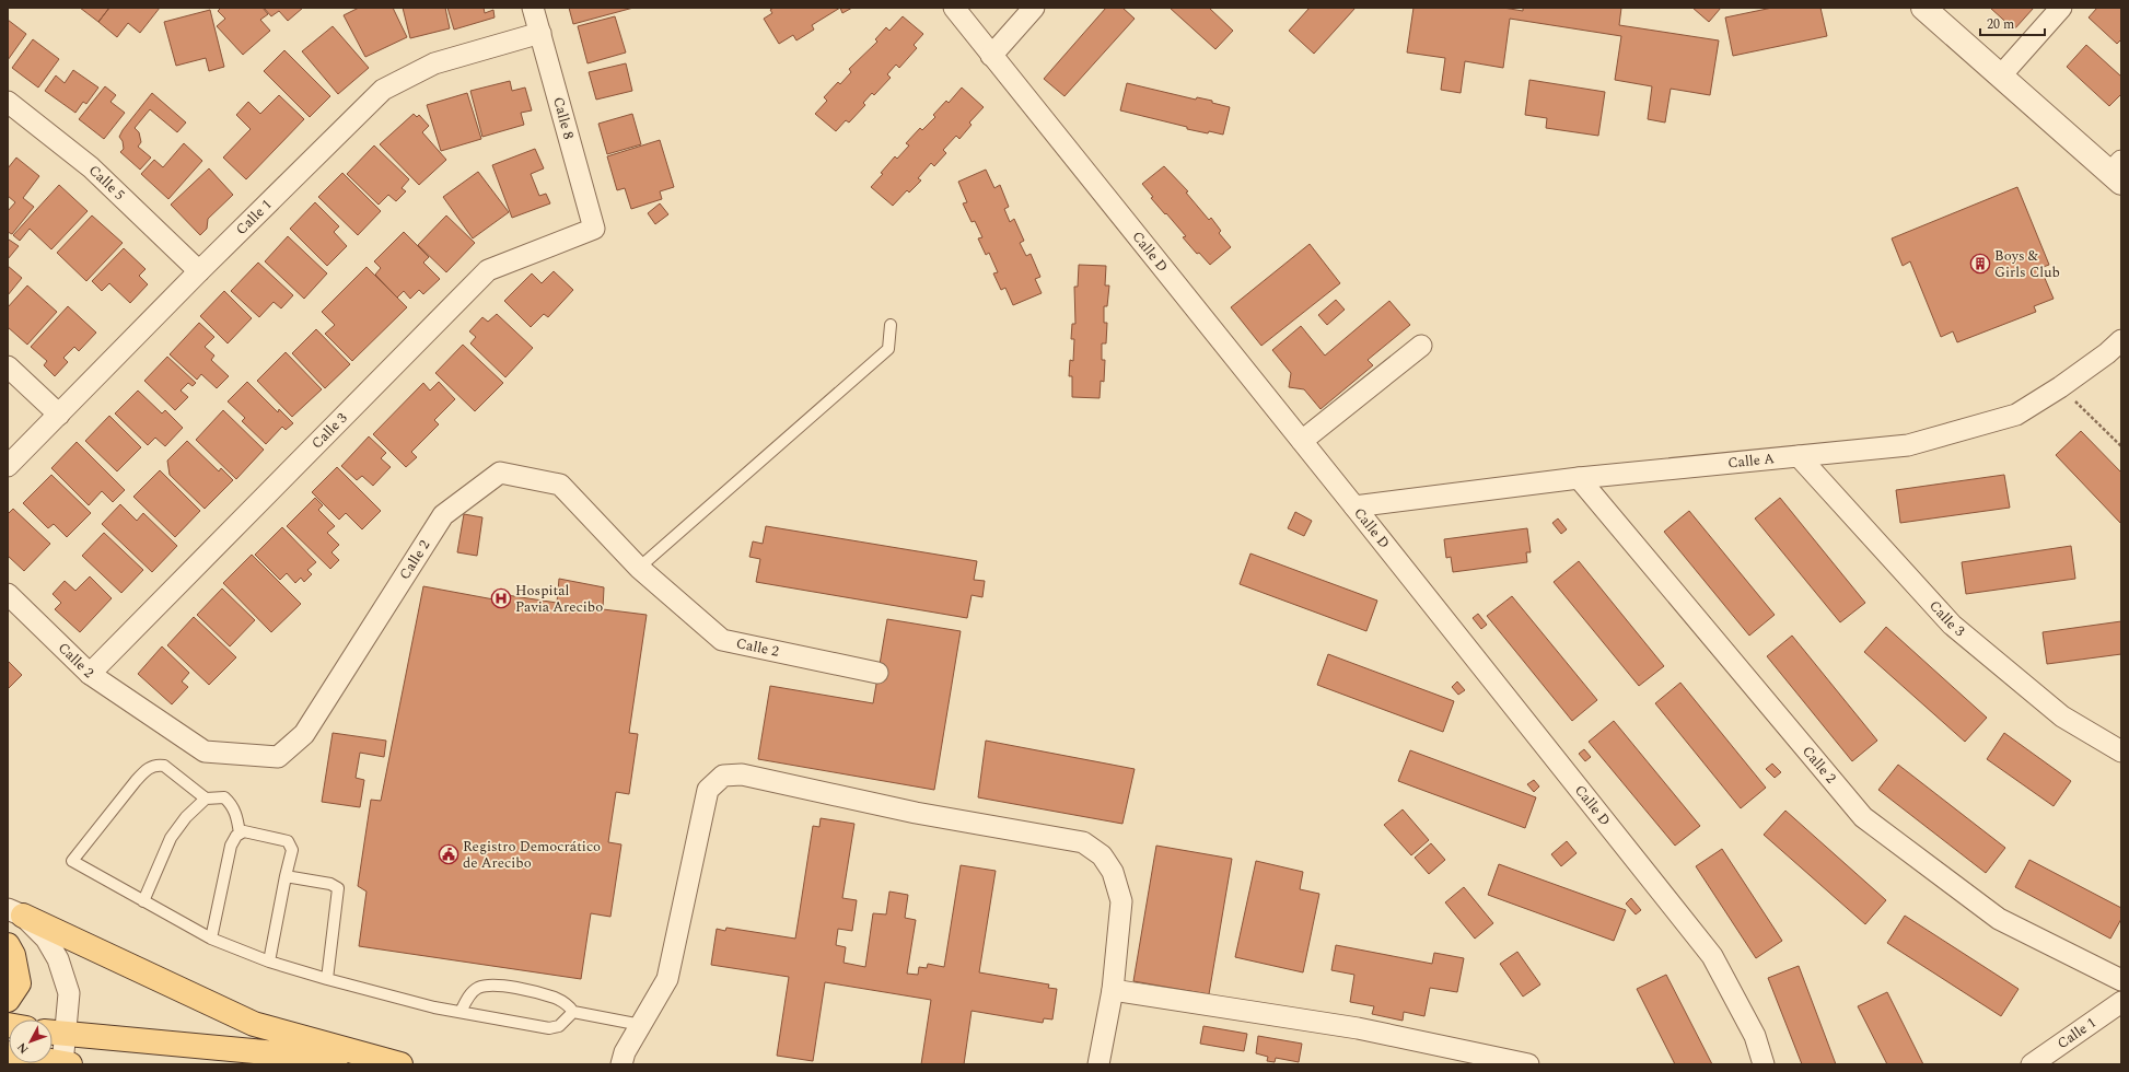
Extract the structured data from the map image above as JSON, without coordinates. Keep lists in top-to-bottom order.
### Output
{
  "streets": {
    "street": [
      "Calle 8",
      "Calle 5",
      "Calle 1",
      "Calle D",
      "Calle 3",
      "Calle A",
      "Calle 2"
    ]
  },
  "crossings": [
    ["Calle 8", "Calle 1"],
    ["Calle 8", "Calle 3"],
    ["Calle 5", "Calle 1"],
    ["Calle D", "Calle A"],
    ["Calle 3", "Calle A"],
    ["Calle 3", "Calle 2"],
    ["Calle A", "Calle 2"]
  ],
  "places": {
    "building": ["Boys & Girls Club"],
    "hospital": ["Hospital Pavia Arecibo"],
    "public building": ["Registro Democrático de Arecibo"]
  },
  "scale_bar": "20 m",
  "north": "bottom left"
}
